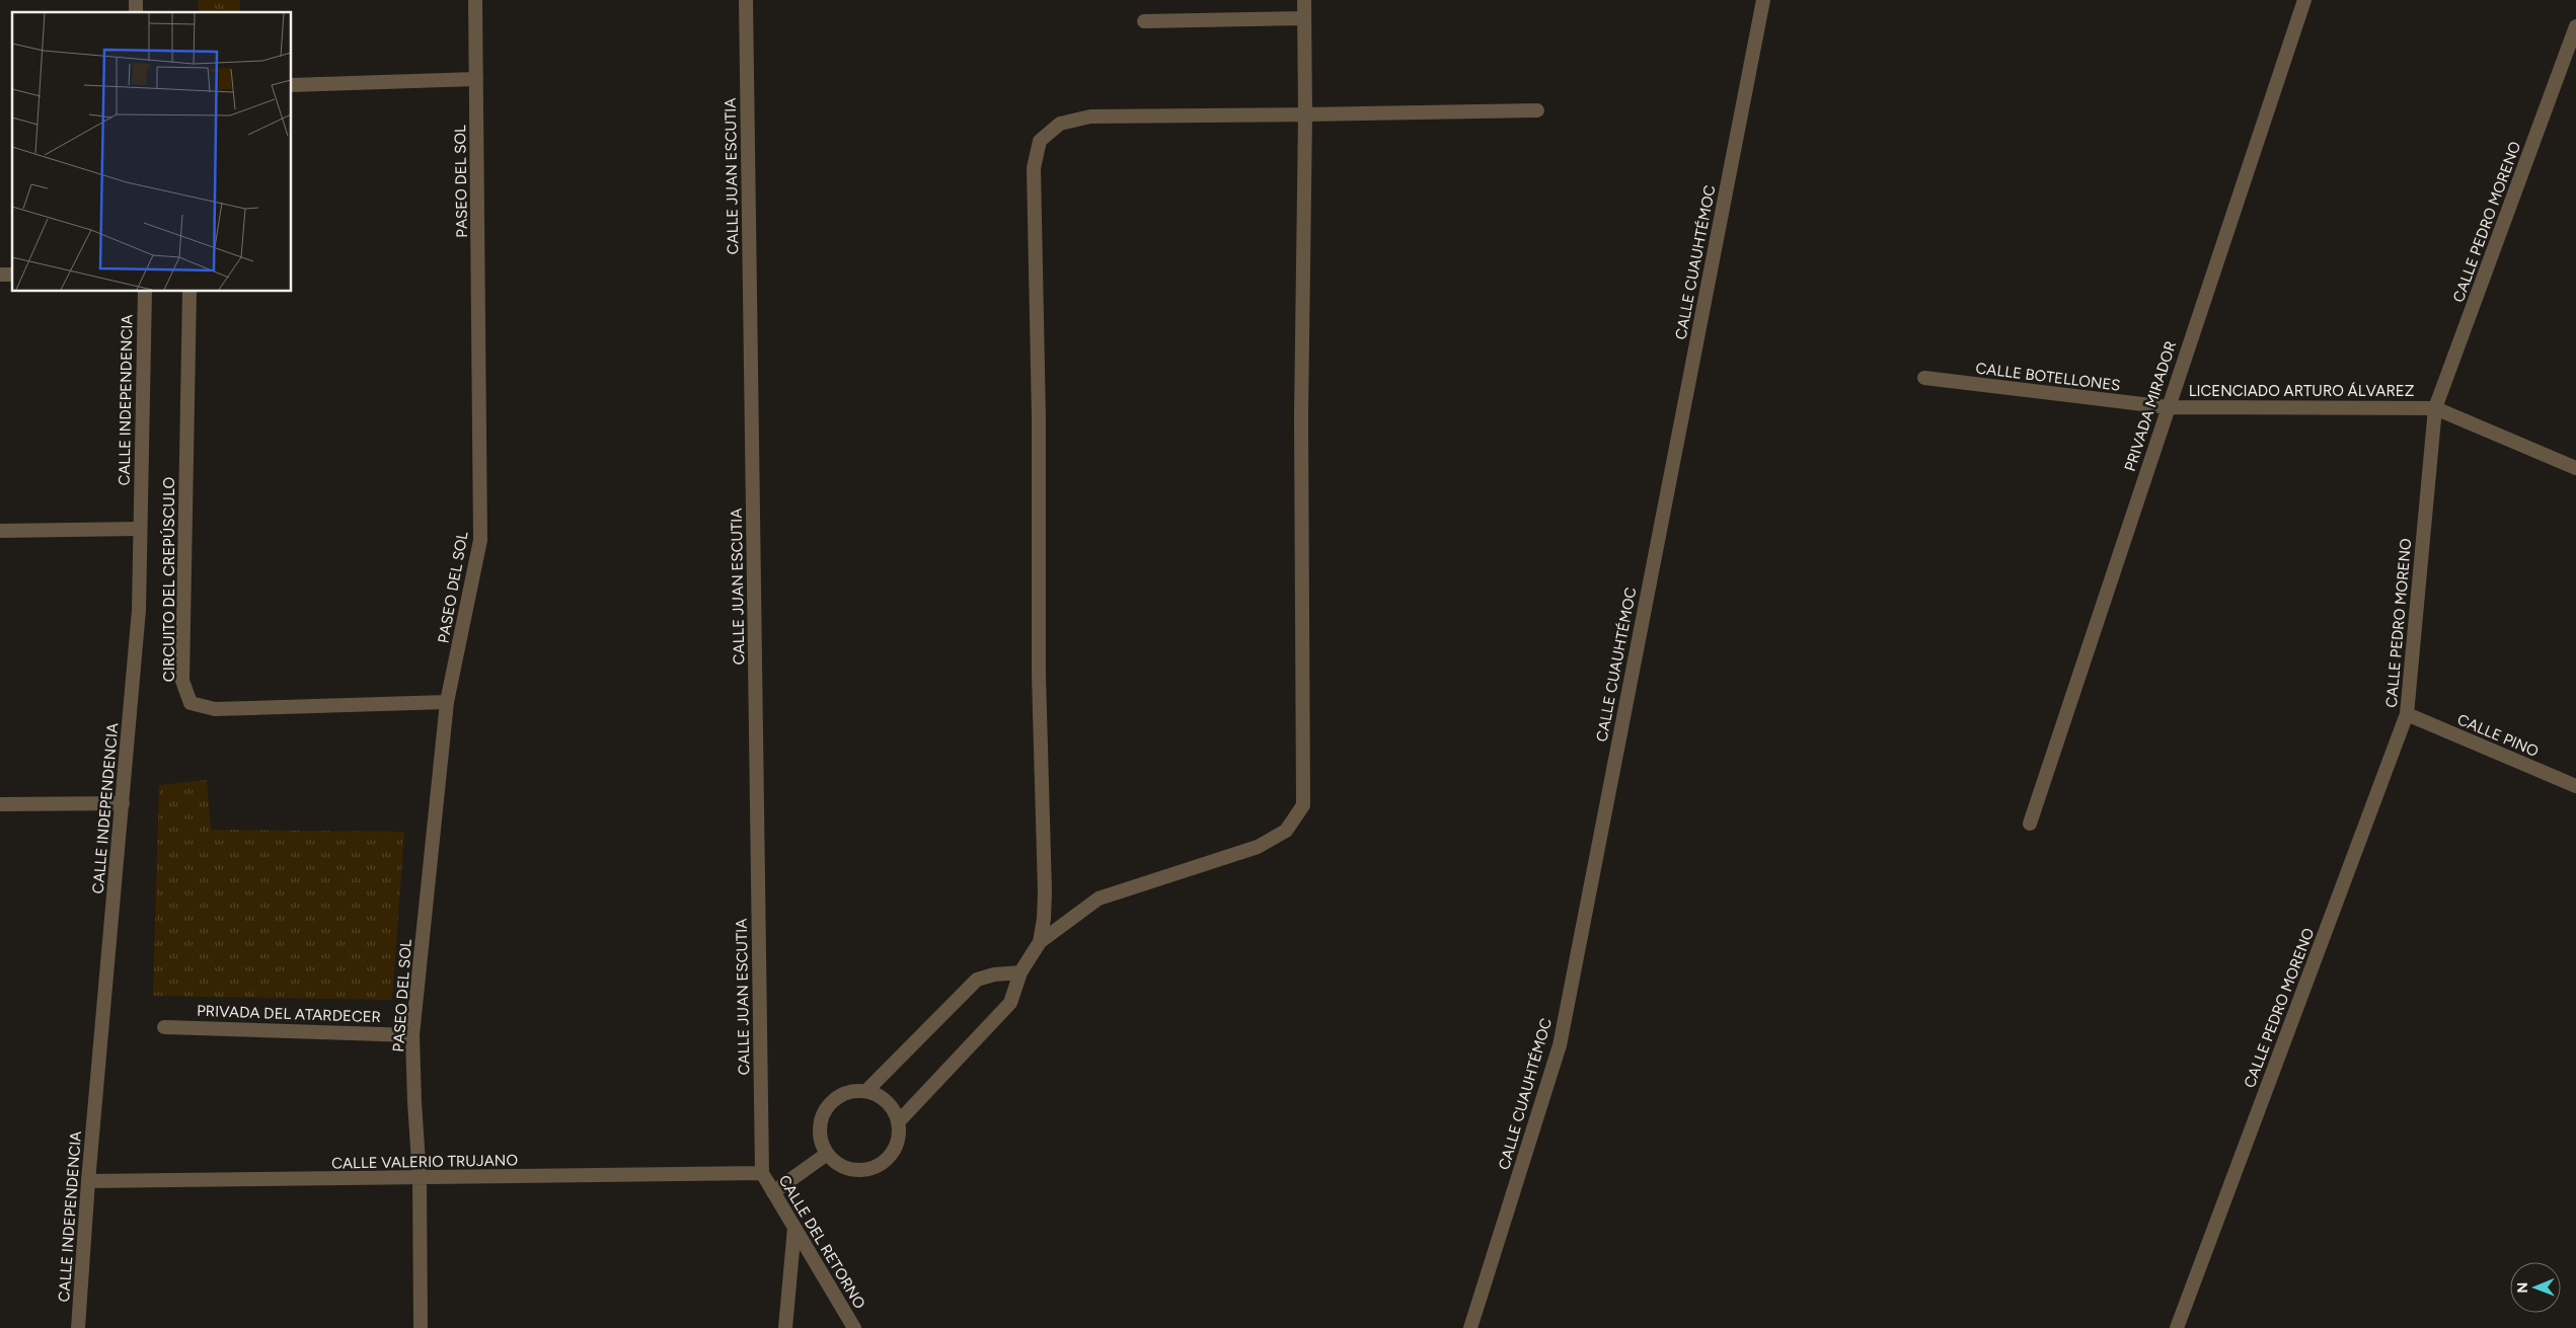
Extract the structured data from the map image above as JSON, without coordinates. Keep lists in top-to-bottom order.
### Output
{
  "streets": {
    "street": [
      "CALLE JUAN ESCUTIA",
      "PASEO DEL SOL",
      "CALLE PEDRO MORENO",
      "CALLE CUAUHTÉMOC",
      "CALLE BOTELLONES",
      "LICENCIADO ARTURO ÁLVAREZ",
      "CALLE INDEPENDENCIA",
      "PRIVADA MIRADOR",
      "CIRCUITO DEL CREPÚSCULO",
      "CALLE PINO",
      "PRIVADA DEL ATARDECER",
      "CALLE VALERIO TRUJANO",
      "CALLE DEL RETORNO"
    ]
  },
  "crossings": [
    ["CALLE JUAN ESCUTIA", "CALLE VALERIO TRUJANO"],
    ["CALLE JUAN ESCUTIA", "CALLE DEL RETORNO"],
    ["PASEO DEL SOL", "CIRCUITO DEL CREPÚSCULO"],
    ["PASEO DEL SOL", "PRIVADA DEL ATARDECER"],
    ["PASEO DEL SOL", "CALLE VALERIO TRUJANO"],
    ["CALLE PEDRO MORENO", "LICENCIADO ARTURO ÁLVAREZ"],
    ["CALLE PEDRO MORENO", "CALLE PINO"],
    ["CALLE BOTELLONES", "LICENCIADO ARTURO ÁLVAREZ"],
    ["CALLE BOTELLONES", "PRIVADA MIRADOR"],
    ["LICENCIADO ARTURO ÁLVAREZ", "PRIVADA MIRADOR"],
    ["CALLE INDEPENDENCIA", "CALLE VALERIO TRUJANO"],
    ["CALLE VALERIO TRUJANO", "CALLE DEL RETORNO"]
  ],
  "north": "left"
}
